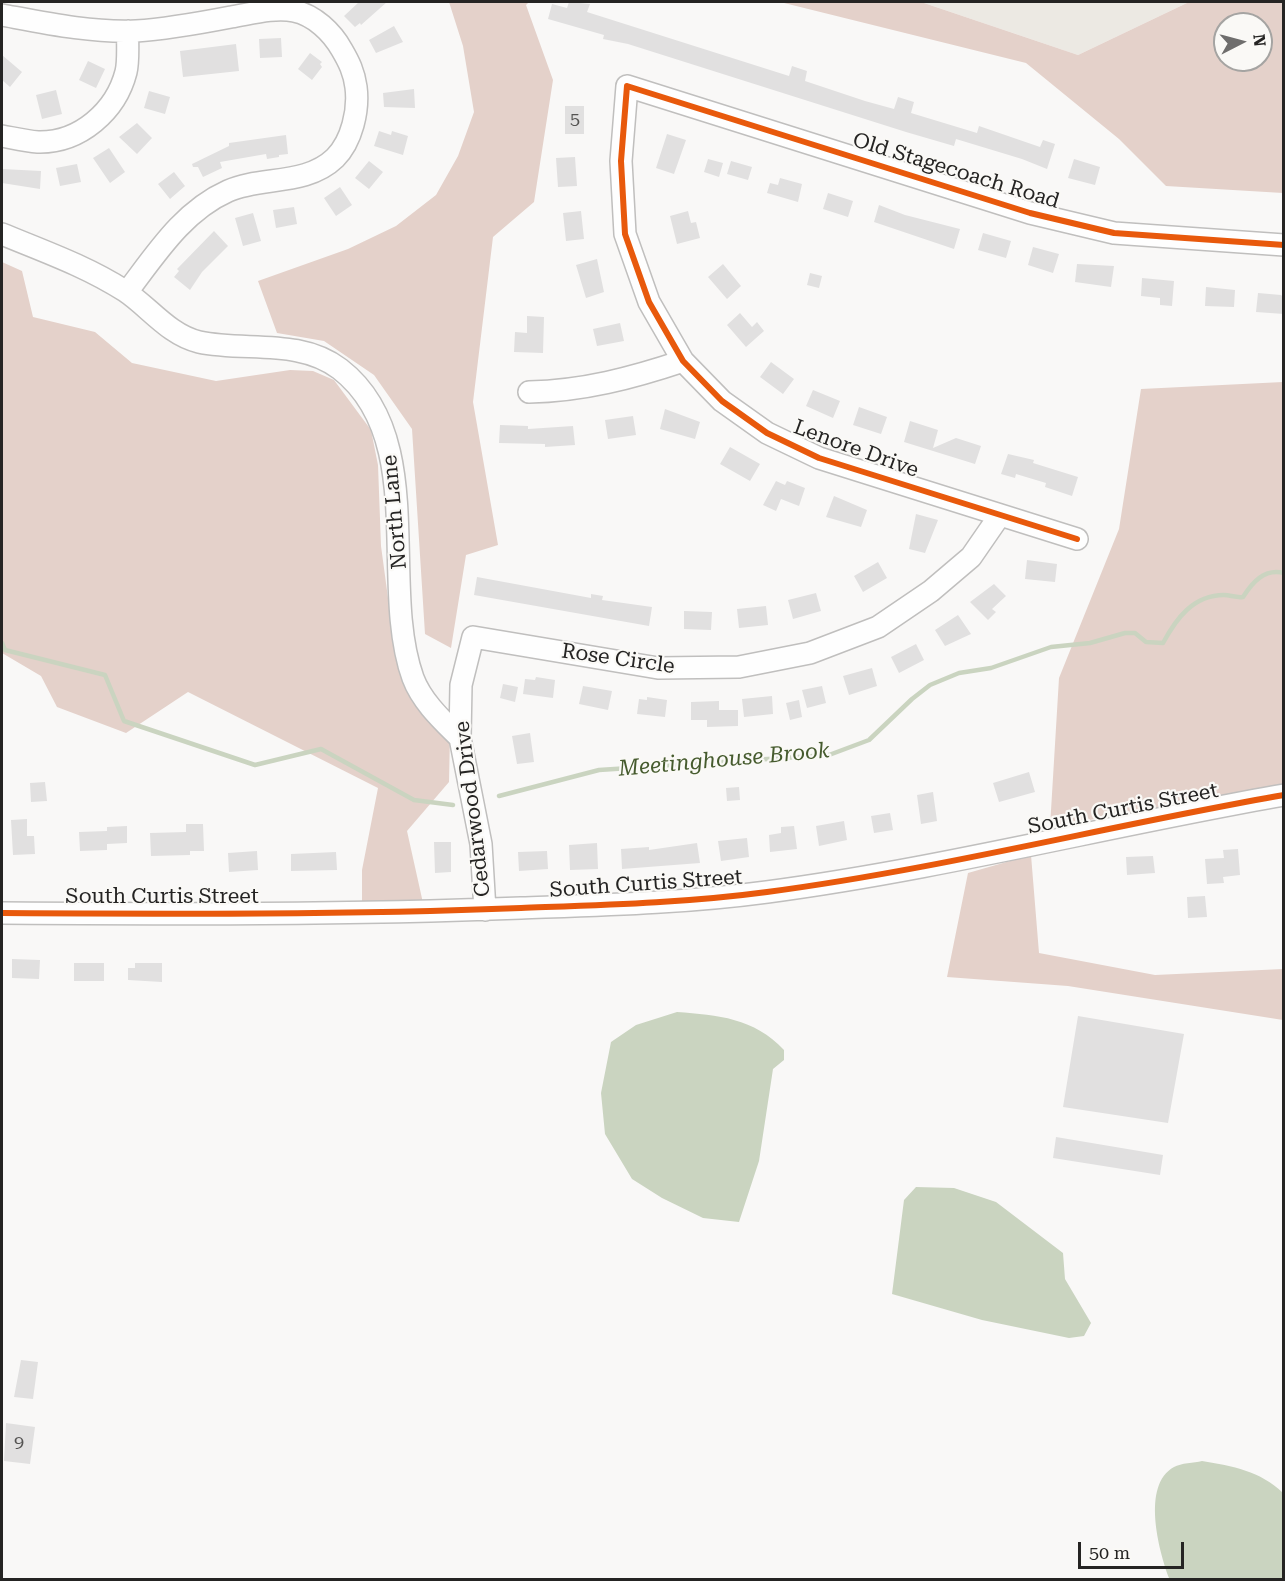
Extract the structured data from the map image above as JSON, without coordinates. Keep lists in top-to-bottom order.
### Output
{
  "streets": {
    "street": [
      "Old Stagecoach Road",
      "Lenore Drive",
      "North Lane",
      "Rose Circle",
      "Cedarwood Drive",
      "South Curtis Street"
    ]
  },
  "crossings": [
    ["Old Stagecoach Road", "Lenore Drive"],
    ["Lenore Drive", "Rose Circle"],
    ["North Lane", "Cedarwood Drive"],
    ["Rose Circle", "Cedarwood Drive"],
    ["Cedarwood Drive", "South Curtis Street"]
  ],
  "water": ["Meetinghouse Brook"],
  "house_numbers": ["5", "9"],
  "scale_bar": "50 m",
  "north": "right"
}
